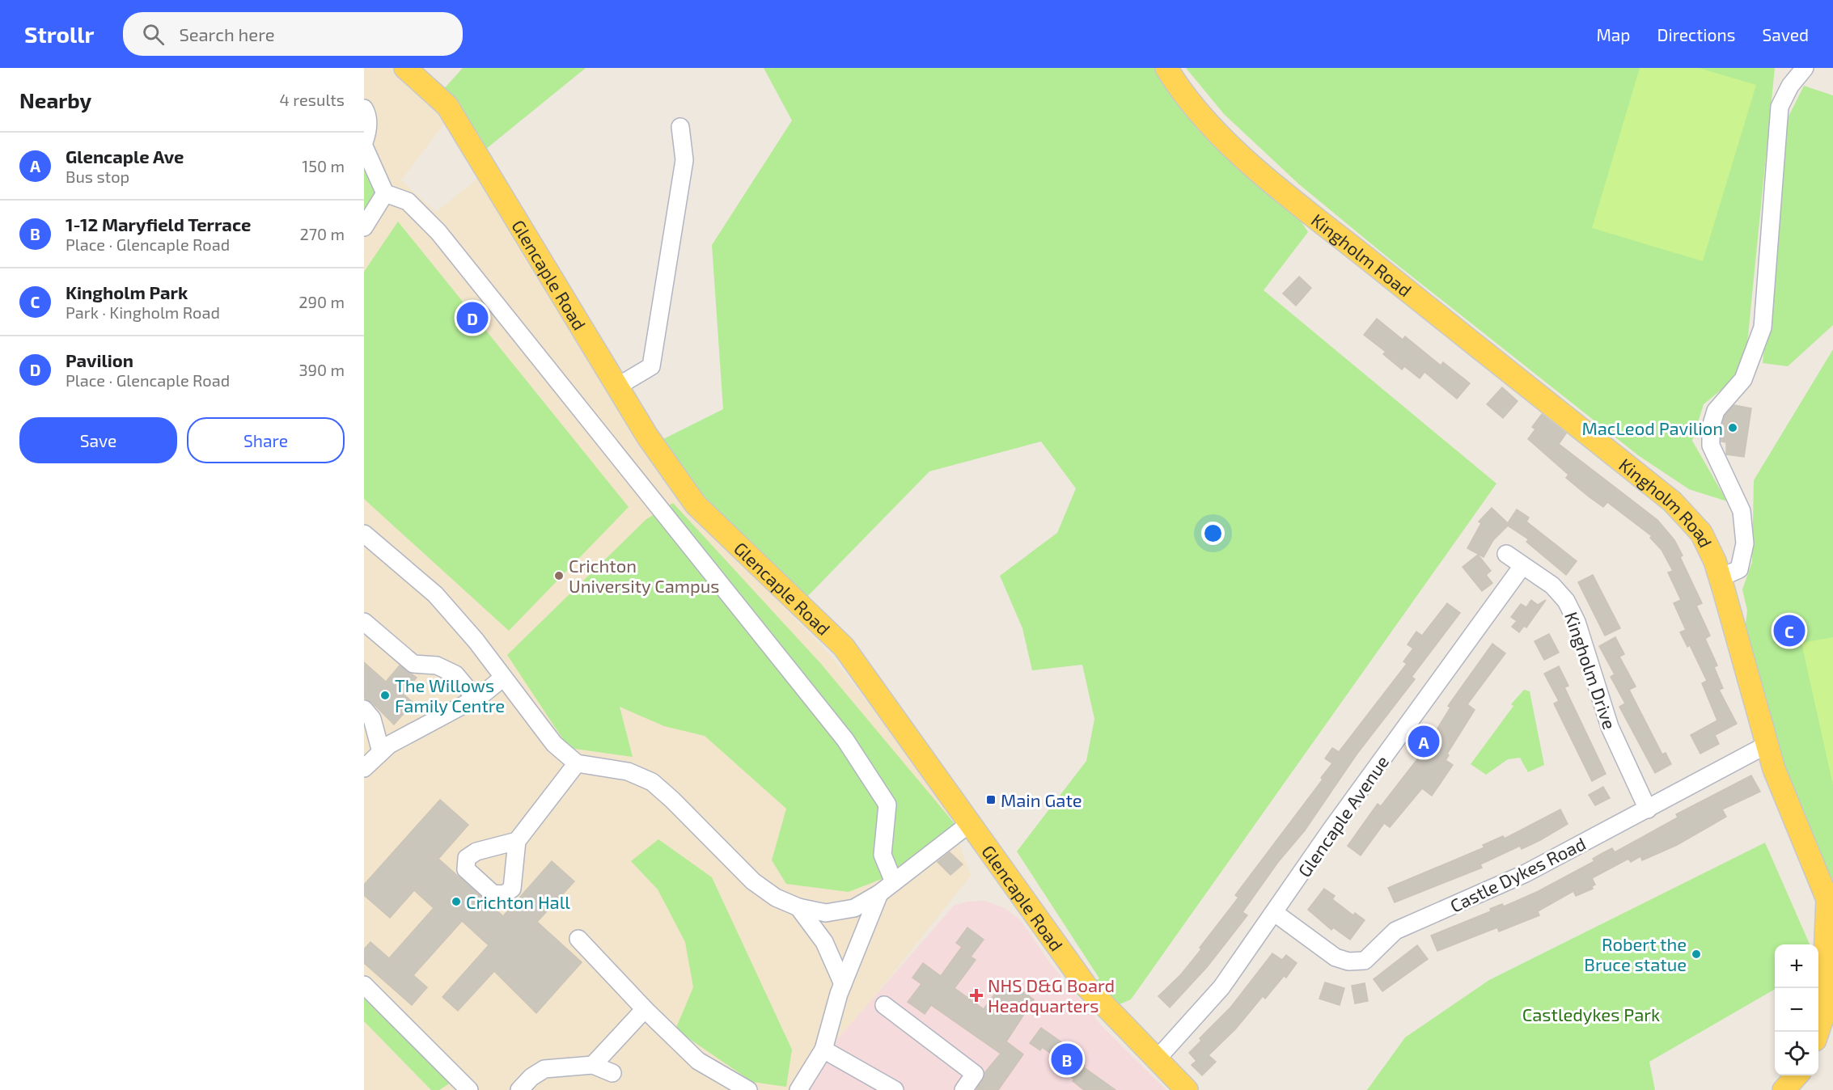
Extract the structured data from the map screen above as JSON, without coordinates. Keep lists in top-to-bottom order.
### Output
{
  "streets": {
    "main road": ["Kingholm Road", "Glencaple Road"],
    "street": ["Kingholm Drive", "Glencaple Avenue", "Castle Dykes Road"]
  },
  "crossings": [
    ["Kingholm Road", "Castle Dykes Road"],
    ["Glencaple Road", "Glencaple Avenue"],
    ["Kingholm Drive", "Glencaple Avenue"],
    ["Kingholm Drive", "Castle Dykes Road"],
    ["Glencaple Avenue", "Castle Dykes Road"]
  ],
  "parks": ["Castledykes Park"],
  "places": {
    "other": [
      "MacLeod Pavilion",
      "Crichton University Campus",
      "The Willows Family Centre",
      "Crichton Hall",
      "Robert the Bruce statue"
    ],
    "transit": ["Main Gate"],
    "health": ["NHS D&G Board Headquarters"]
  },
  "page": {
    "header": "Strollr",
    "search": "Search here",
    "nav": ["Map", "Directions", "Saved"],
    "heading": ["Nearby", "4 results"],
    "list": [
      {
        "mark": "A",
        "name": "Glencaple Ave",
        "note": "Bus stop",
        "value": "150 m"
      },
      {
        "mark": "B",
        "name": "1-12 Maryfield Terrace",
        "note": "Place · Glencaple Road",
        "value": "270 m"
      },
      {
        "mark": "C",
        "name": "Kingholm Park",
        "note": "Park · Kingholm Road",
        "value": "290 m"
      },
      {
        "mark": "D",
        "name": "Pavilion",
        "note": "Place · Glencaple Road",
        "value": "390 m"
      }
    ],
    "pins": [
      "D",
      "C",
      "A",
      "B"
    ],
    "buttons": ["Save", "Share"],
    "map_buttons": ["+", "−"]
  }
}
